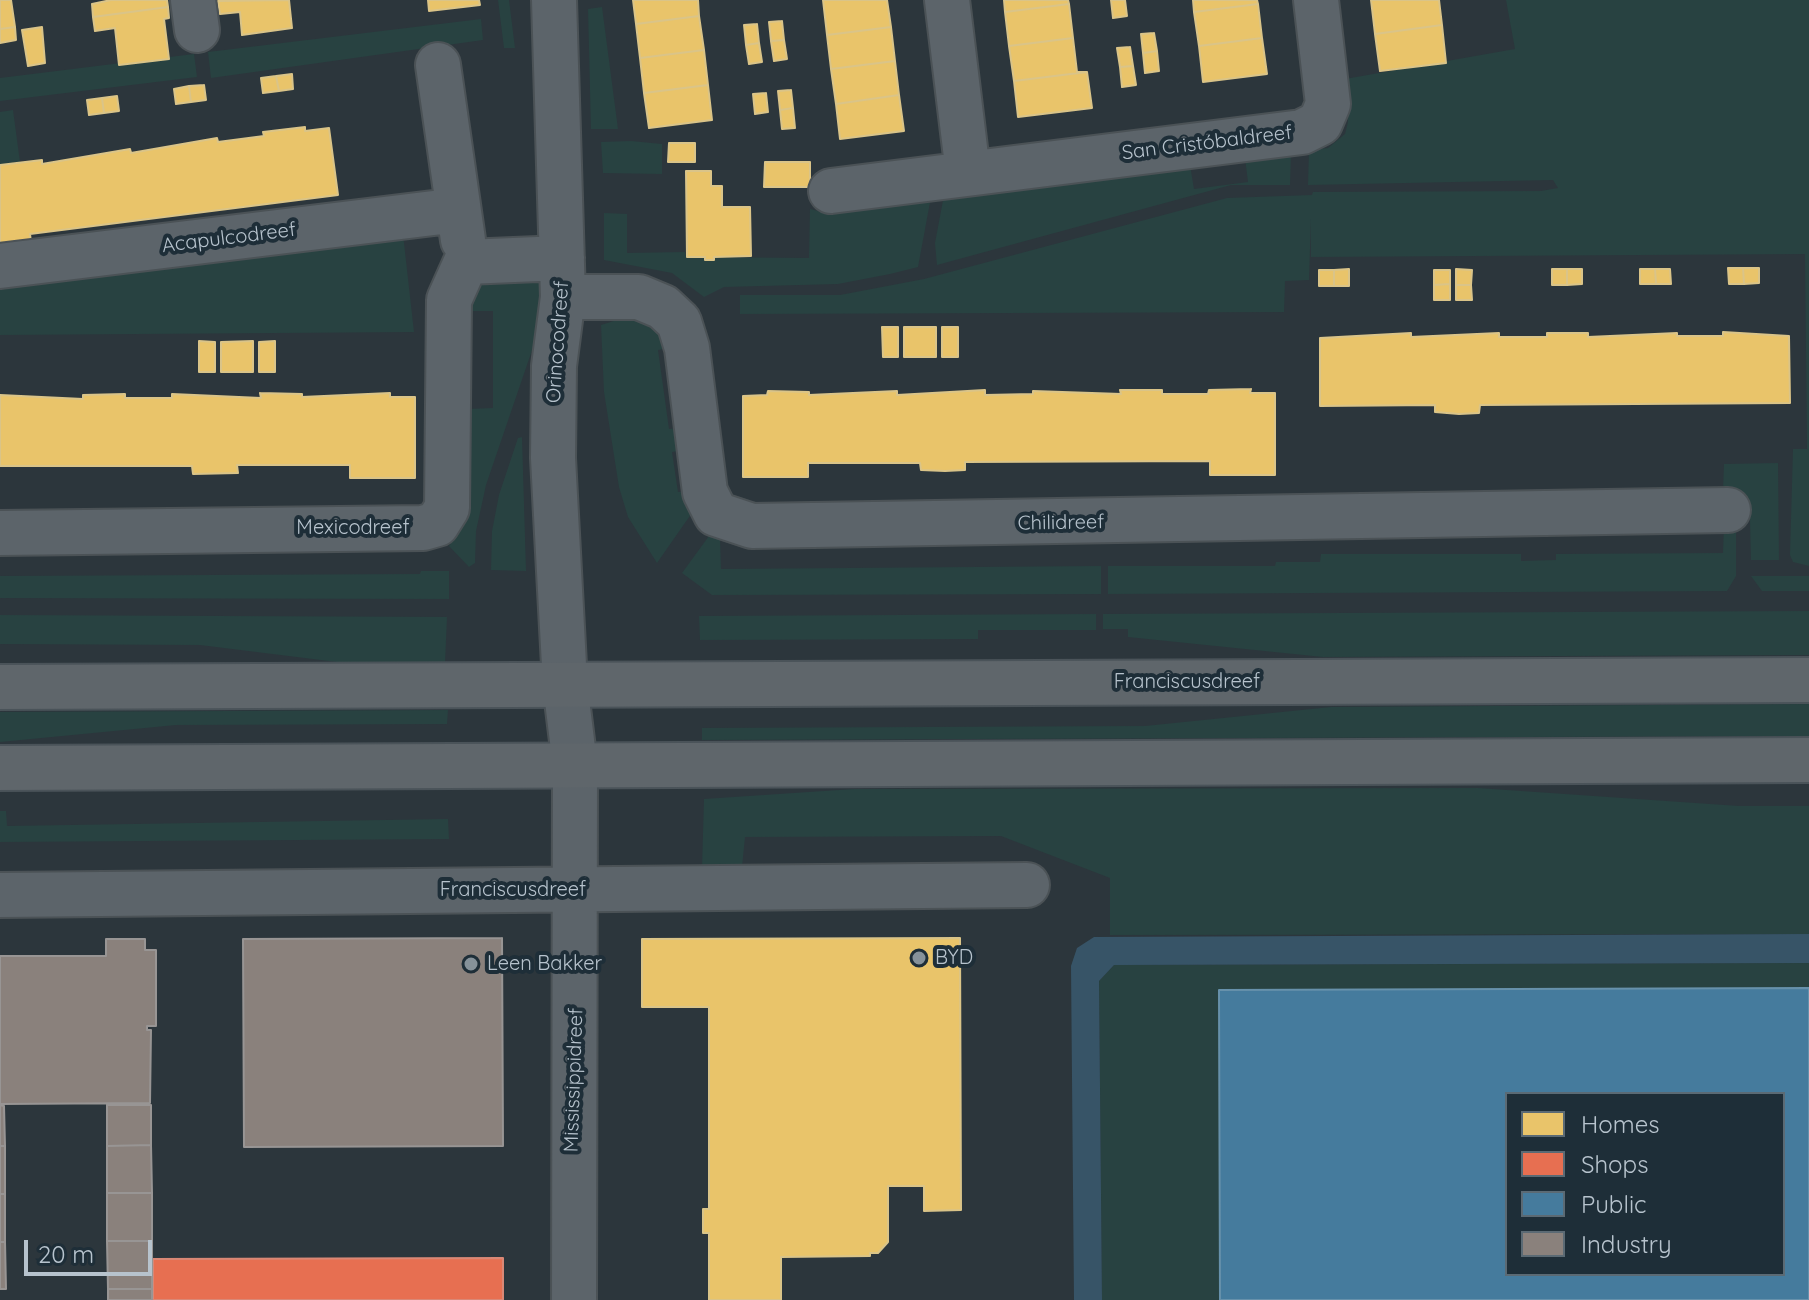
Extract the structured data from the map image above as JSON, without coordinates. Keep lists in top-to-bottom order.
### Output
{
  "streets": {
    "main road": ["Franciscusdreef"],
    "street": [
      "San Cristóbaldreef",
      "Acapulcodreef",
      "Orinocodreef",
      "Chilidreef",
      "Mexicodreef",
      "Mississippidreef"
    ]
  },
  "crossings": [
    ["Orinocodreef", "Chilidreef"],
    ["Orinocodreef", "Franciscusdreef"],
    ["Franciscusdreef", "Mississippidreef"]
  ],
  "places": ["BYD", "Leen Bakker"],
  "legend": [
    "Homes",
    "Shops",
    "Public",
    "Industry"
  ],
  "scale_bar": "20 m"
}
